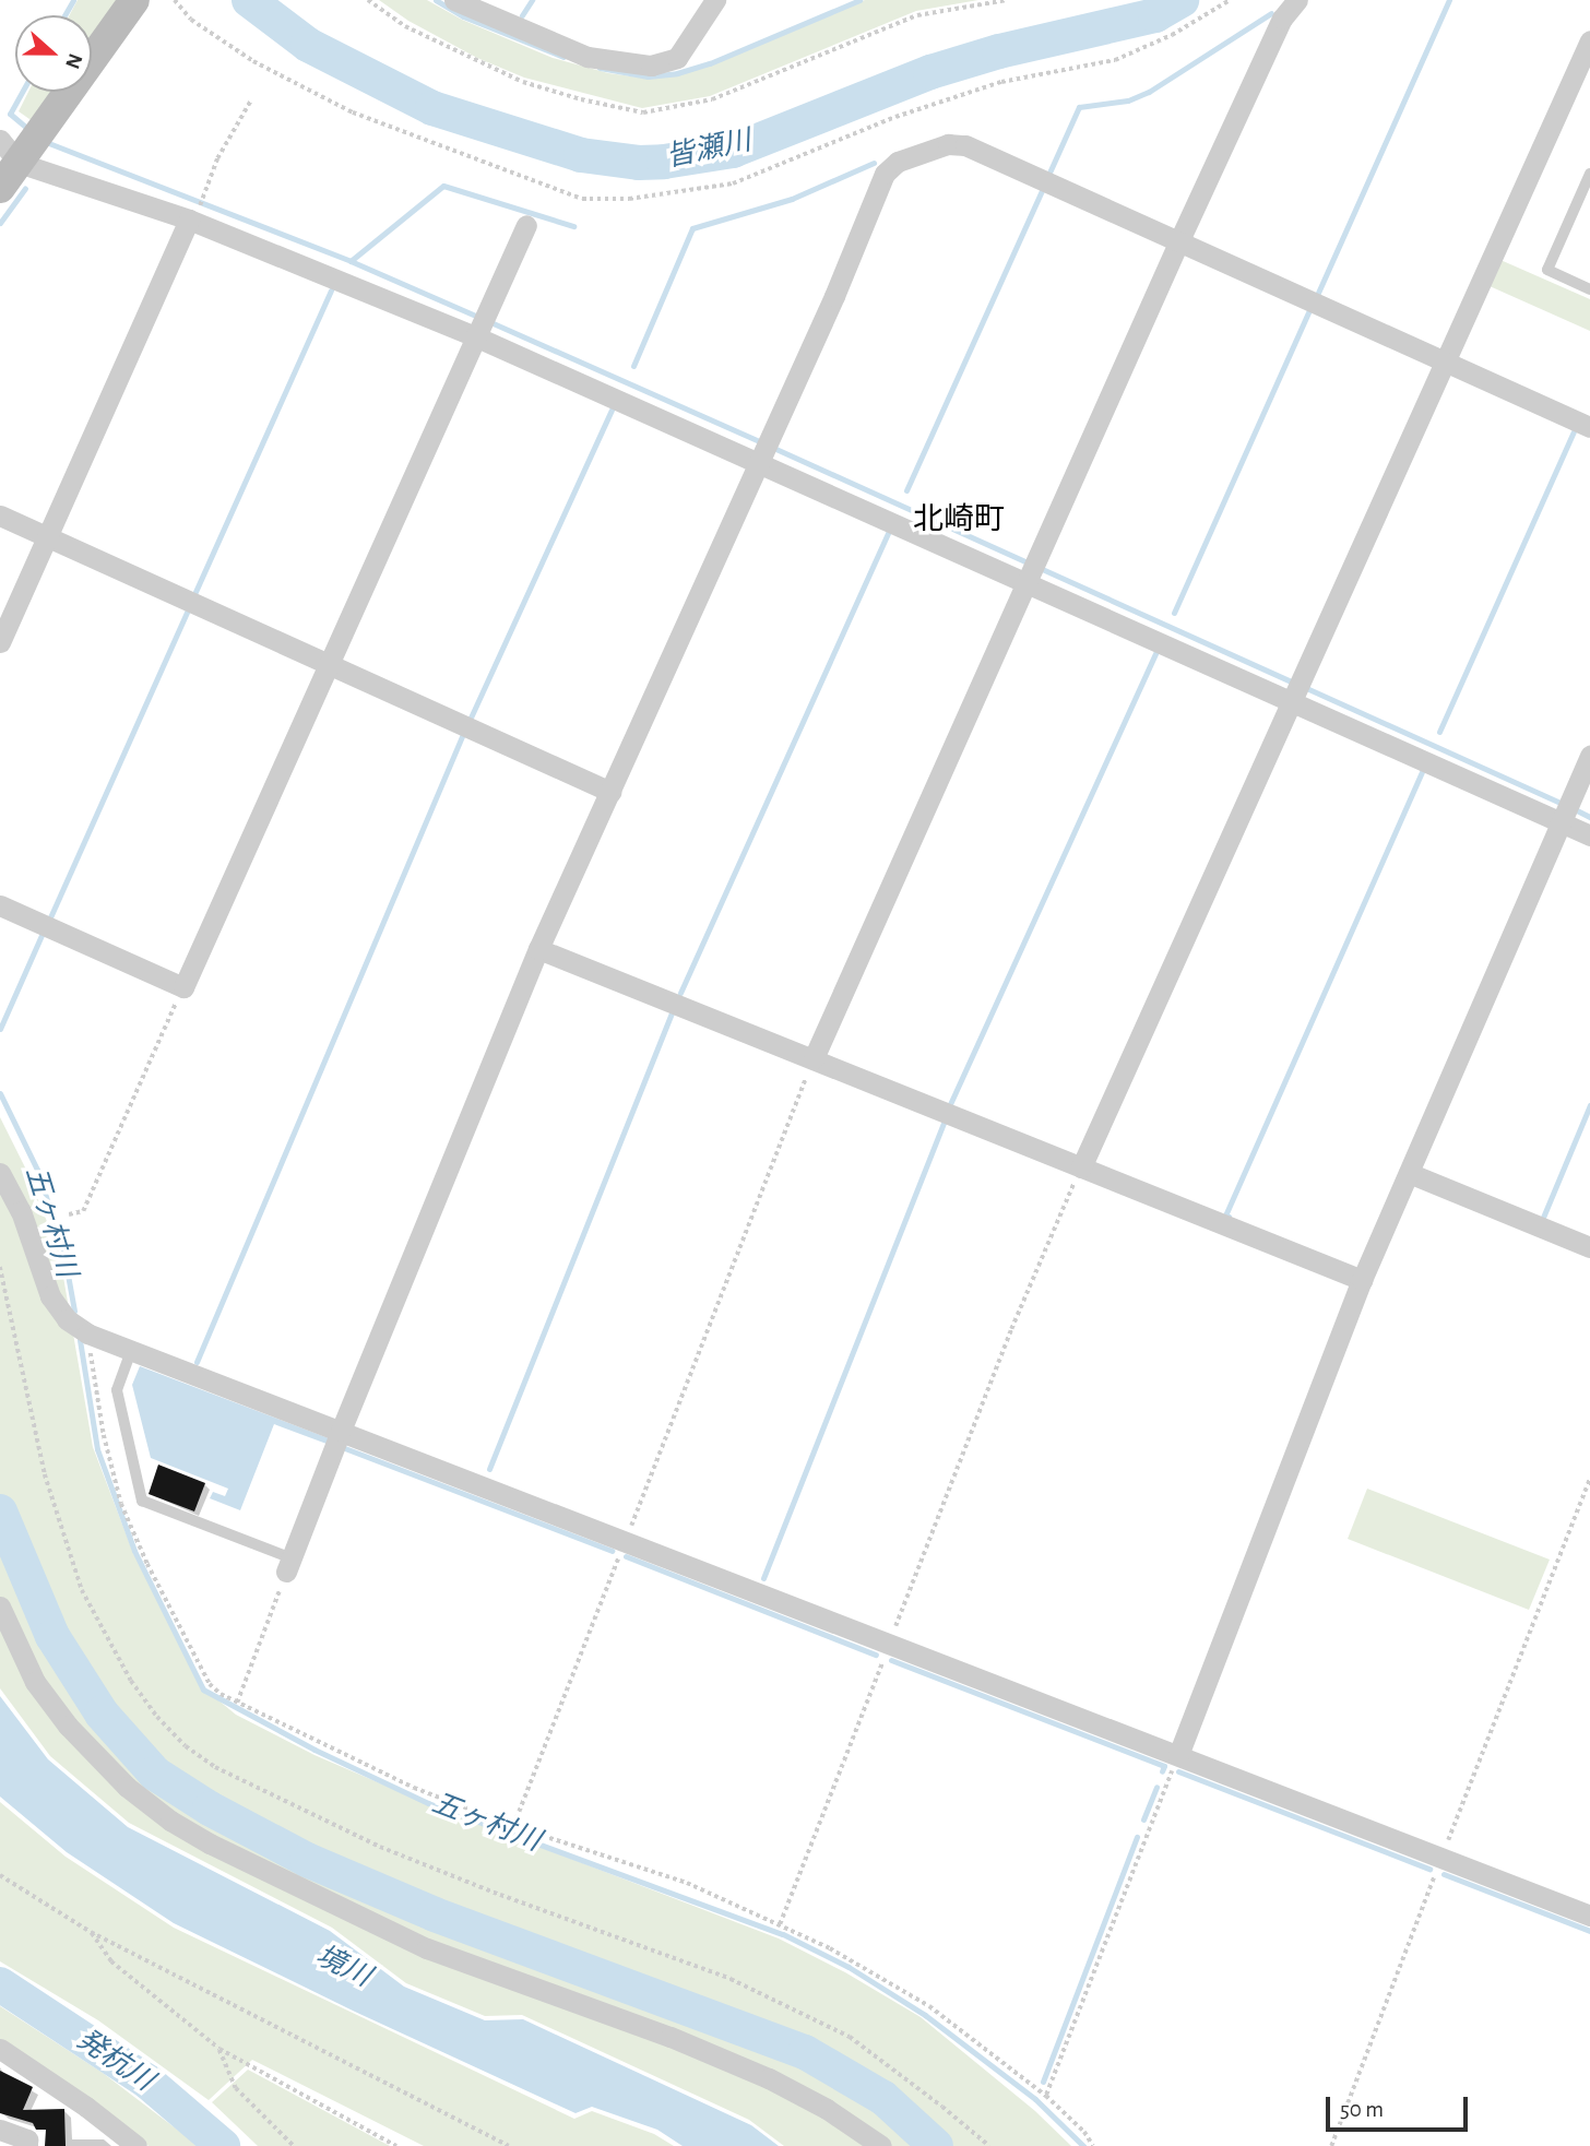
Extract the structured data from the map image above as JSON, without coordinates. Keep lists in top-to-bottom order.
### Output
{
  "districts": ["北崎町"],
  "water": [
    "皆瀬川",
    "五ヶ村川",
    "境川",
    "発杭川"
  ],
  "scale_bar": "50 m",
  "north": "right"
}
